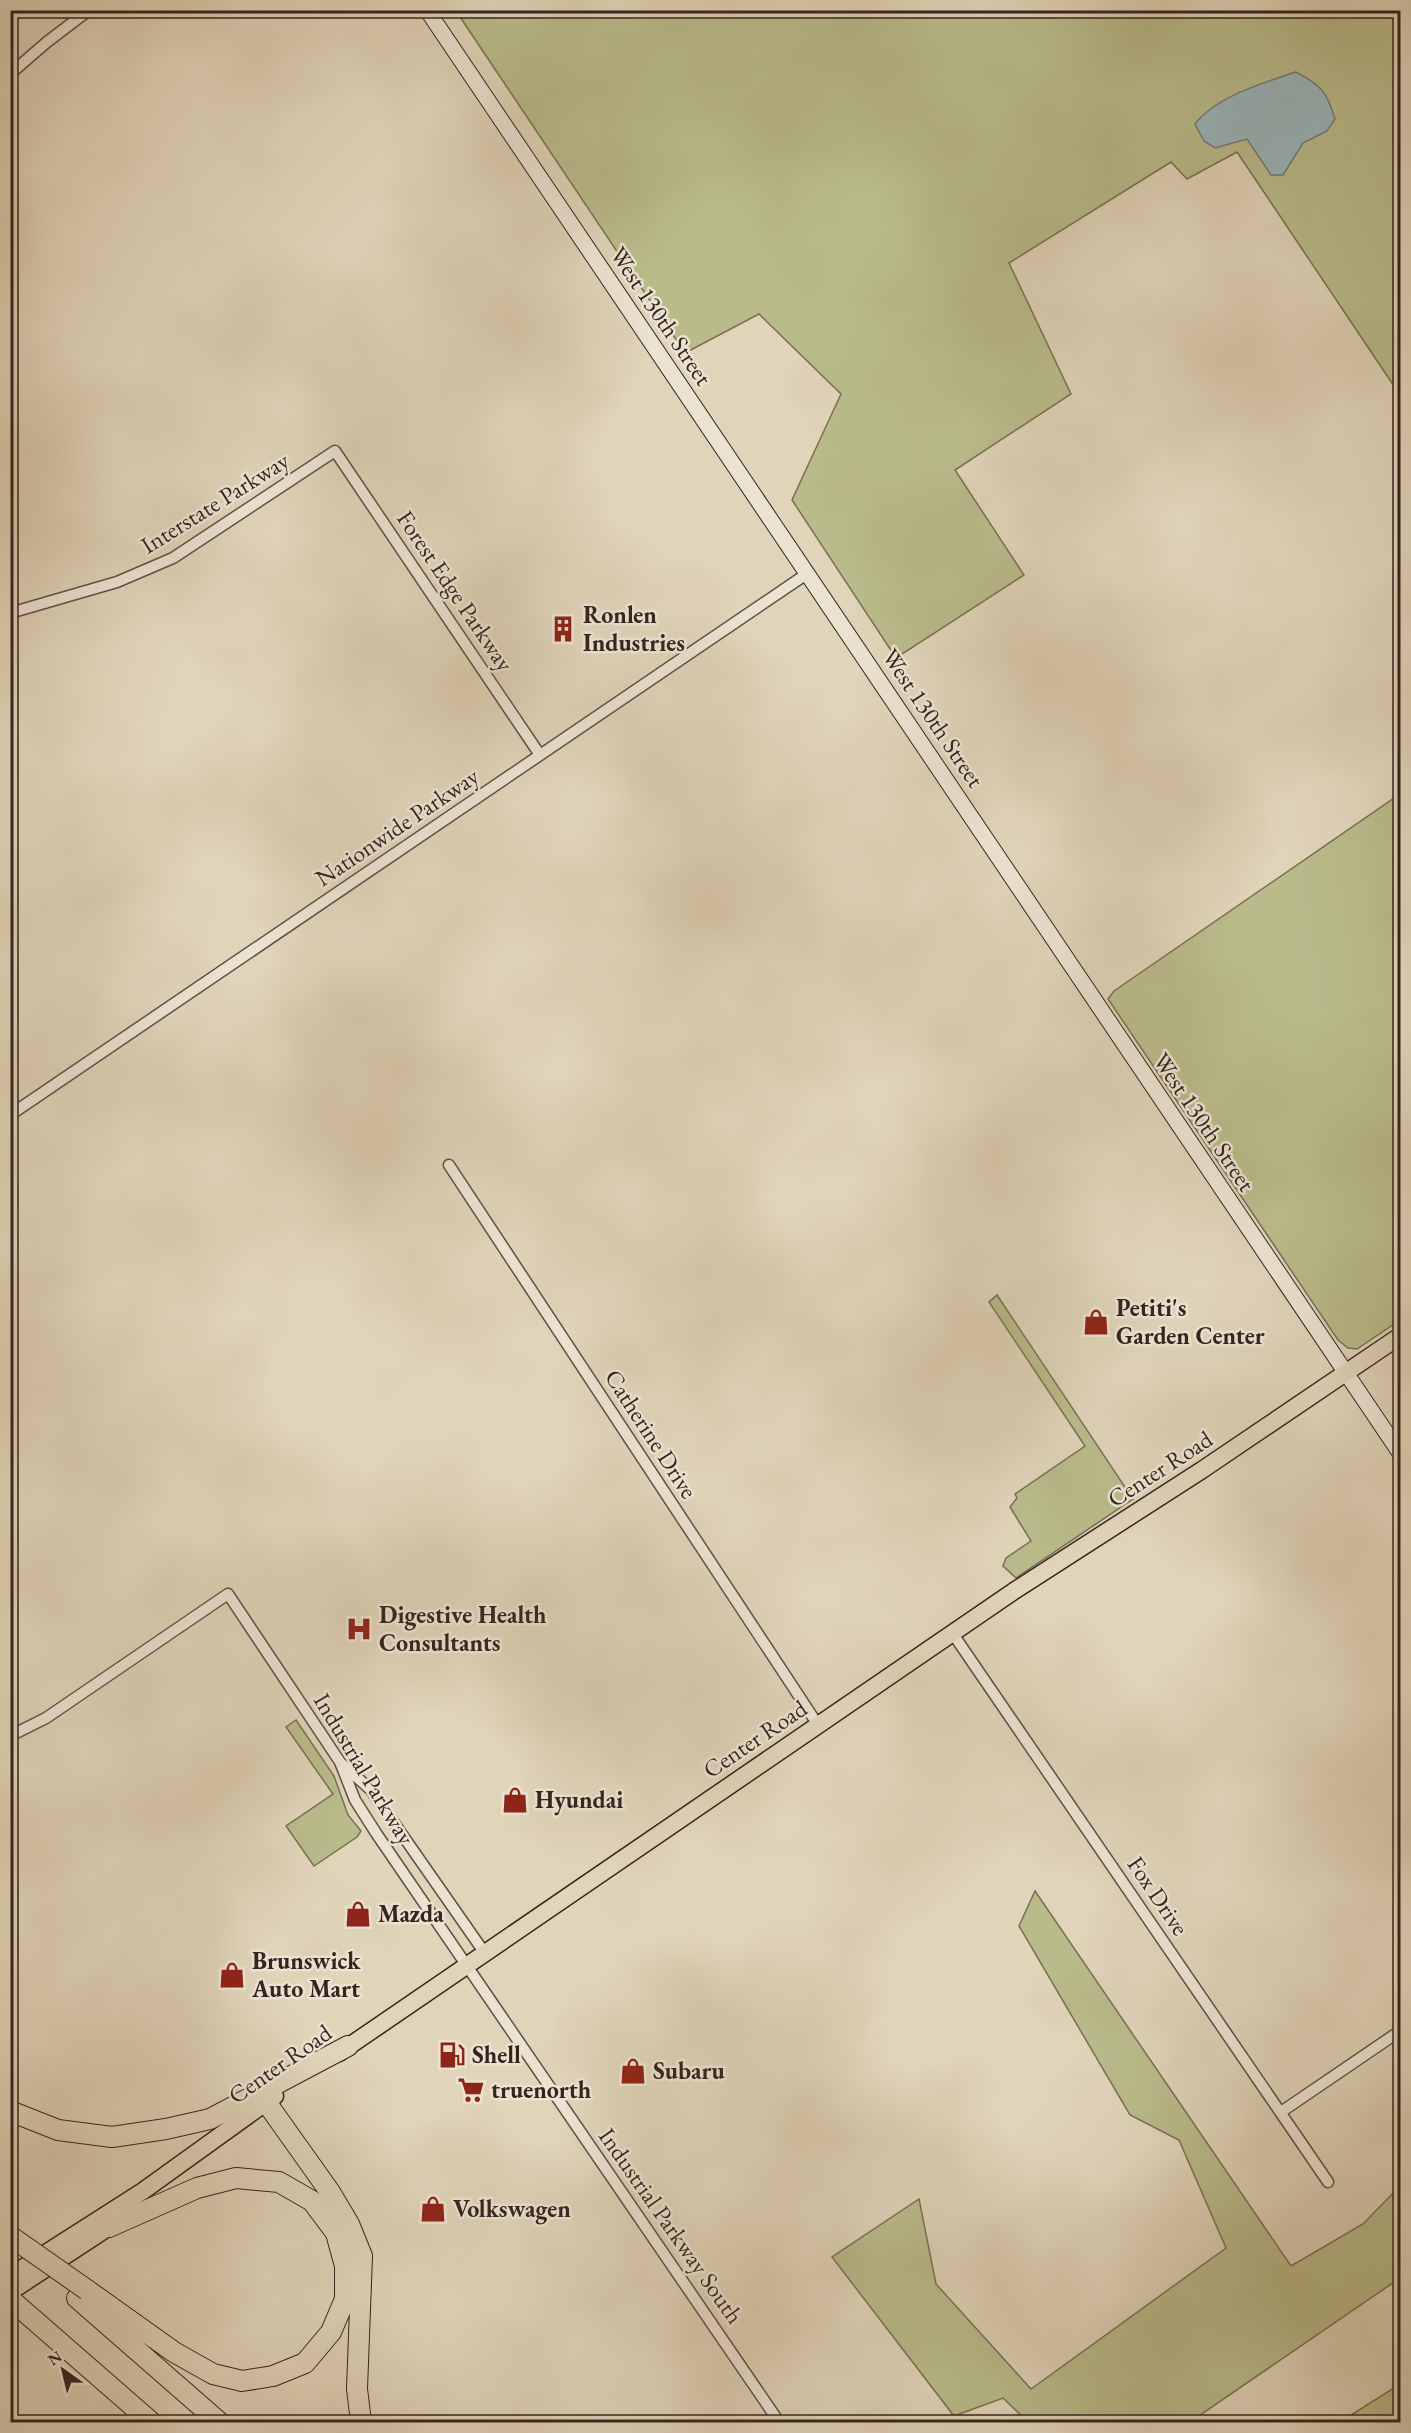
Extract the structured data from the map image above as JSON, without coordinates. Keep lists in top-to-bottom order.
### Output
{
  "streets": {
    "main road": ["West 130th Street", "Center Road"],
    "street": [
      "Interstate Parkway",
      "Forest Edge Parkway",
      "Nationwide Parkway",
      "Catherine Drive",
      "Industrial Parkway",
      "Fox Drive",
      "Industrial Parkway South"
    ]
  },
  "crossings": [
    ["West 130th Street", "Nationwide Parkway"],
    ["West 130th Street", "Center Road"],
    ["Interstate Parkway", "Forest Edge Parkway"],
    ["Forest Edge Parkway", "Nationwide Parkway"],
    ["Catherine Drive", "Center Road"],
    ["Center Road", "Industrial Parkway"],
    ["Center Road", "Fox Drive"],
    ["Center Road", "Industrial Parkway South"],
    ["Industrial Parkway", "Industrial Parkway South"]
  ],
  "places": {
    "building": ["Ronlen Industries"],
    "shop": [
      "Petiti's Garden Center",
      "Hyundai",
      "Mazda",
      "Brunswick Auto Mart",
      "Subaru",
      "Volkswagen"
    ],
    "hospital": ["Digestive Health Consultants"],
    "fuel station": ["Shell"],
    "supermarket": ["truenorth"]
  },
  "north": "top left"
}
